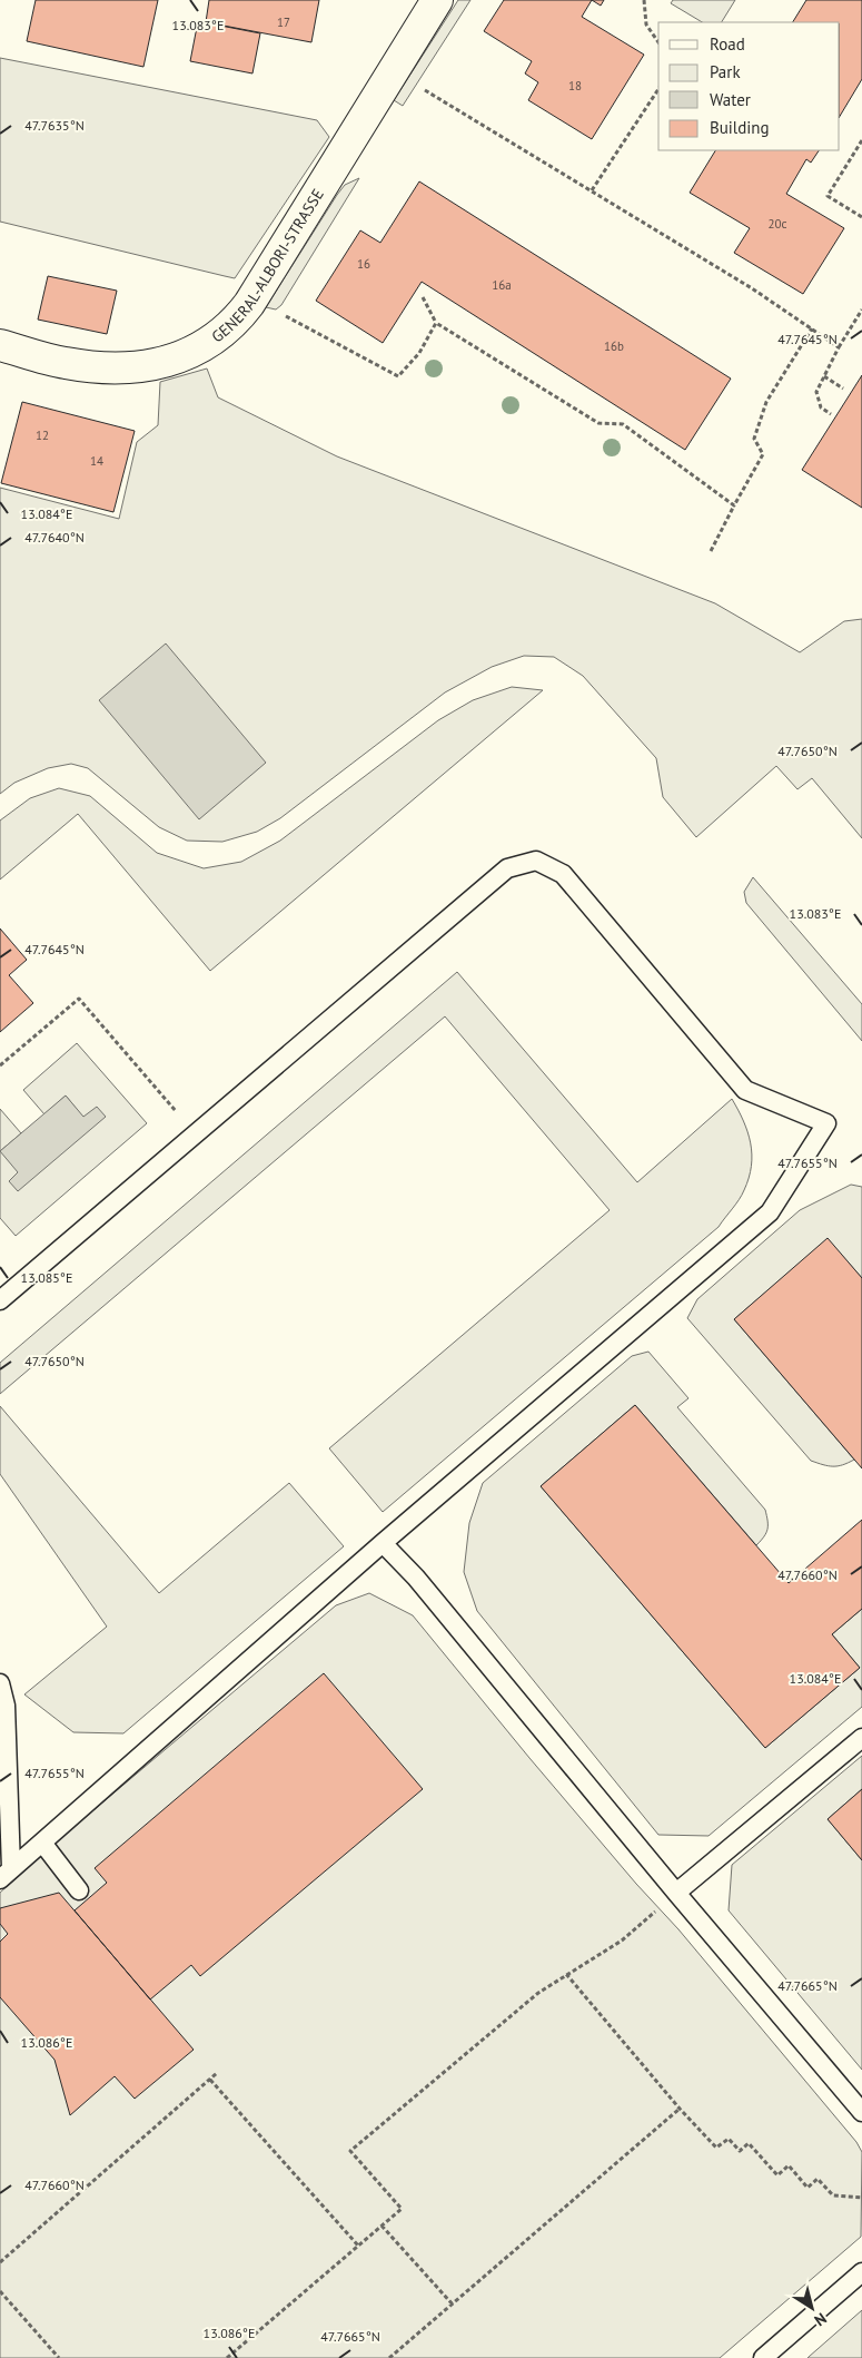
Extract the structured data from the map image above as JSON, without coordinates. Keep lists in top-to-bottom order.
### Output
{
  "streets": {
    "street": ["GENERAL-ALBORI-STRASSE"]
  },
  "house_numbers": [
    "17",
    "18",
    "20c",
    "16",
    "16a",
    "16b",
    "12",
    "14"
  ],
  "legend": [
    "Road",
    "Park",
    "Water",
    "Building"
  ],
  "north": "bottom right",
  "coordinates": [
    "13.083°E",
    "47.7635°N",
    "47.7645°N",
    "13.084°E",
    "47.7640°N",
    "47.7650°N",
    "47.7655°N",
    "13.085°E",
    "47.7660°N",
    "47.7665°N",
    "13.086°E"
  ]
}
